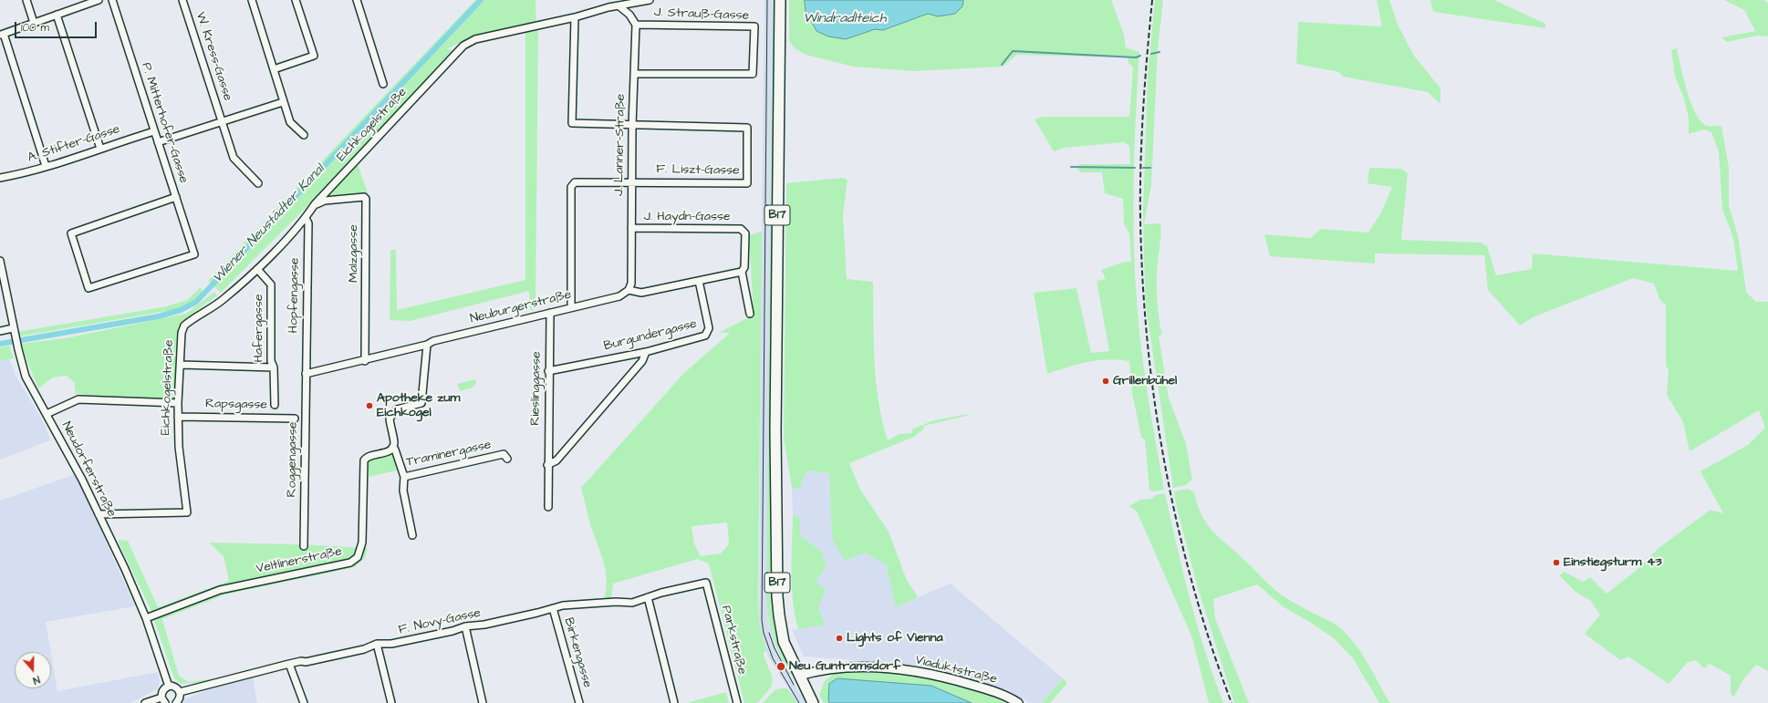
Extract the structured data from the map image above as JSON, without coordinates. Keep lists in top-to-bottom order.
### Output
{
  "streets": {
    "main road": ["B17"],
    "street": [
      "J. Strauß-Gasse",
      "W. Kress-Gasse",
      "P. Mitterhofer-Gasse",
      "Eichkogelstraße",
      "A. Stifter-Gasse",
      "J. Lanner-Straße",
      "F. Liszt-Gasse",
      "J. Haydn-Gasse",
      "Malzgasse",
      "Hopfengasse",
      "Neuburgerstraße",
      "Hafergasse",
      "Burgundergasse",
      "Rieslinggasse",
      "Rapsgasse",
      "Traminergasse",
      "Roggengasse",
      "Neudorferstraße",
      "Veltlinerstraße",
      "F. Novy-Gasse",
      "Parkstraße",
      "Birkengasse",
      "Viaduktstraße"
    ]
  },
  "crossings": [
    ["J. Strauß-Gasse", "J. Lanner-Straße"],
    ["P. Mitterhofer-Gasse", "A. Stifter-Gasse"],
    ["Eichkogelstraße", "Malzgasse"],
    ["Eichkogelstraße", "Hopfengasse"],
    ["Eichkogelstraße", "Hafergasse"],
    ["Eichkogelstraße", "Rapsgasse"],
    ["Eichkogelstraße", "Neudorferstraße"],
    ["J. Lanner-Straße", "F. Liszt-Gasse"],
    ["J. Lanner-Straße", "J. Haydn-Gasse"],
    ["J. Lanner-Straße", "Neuburgerstraße"],
    ["B17", "Viaduktstraße"],
    ["Malzgasse", "Neuburgerstraße"],
    ["Hopfengasse", "Neuburgerstraße"],
    ["Hopfengasse", "Roggengasse"],
    ["Neuburgerstraße", "Rieslinggasse"],
    ["Neuburgerstraße", "Roggengasse"],
    ["Hafergasse", "Rapsgasse"],
    ["Burgundergasse", "Rieslinggasse"],
    ["Traminergasse", "Veltlinerstraße"],
    ["Neudorferstraße", "Veltlinerstraße"],
    ["F. Novy-Gasse", "Parkstraße"],
    ["F. Novy-Gasse", "Birkengasse"]
  ],
  "water": ["Windradlteich", "Wiener Neustädter Kanal"],
  "places": [
    "Grillenbühel",
    "Apotheke zum Eichkogel",
    "Einstiegsturm 43",
    "Lights of Vienna",
    "Neu Guntramsdorf"
  ],
  "scale_bar": "100 m",
  "north": "bottom"
}
